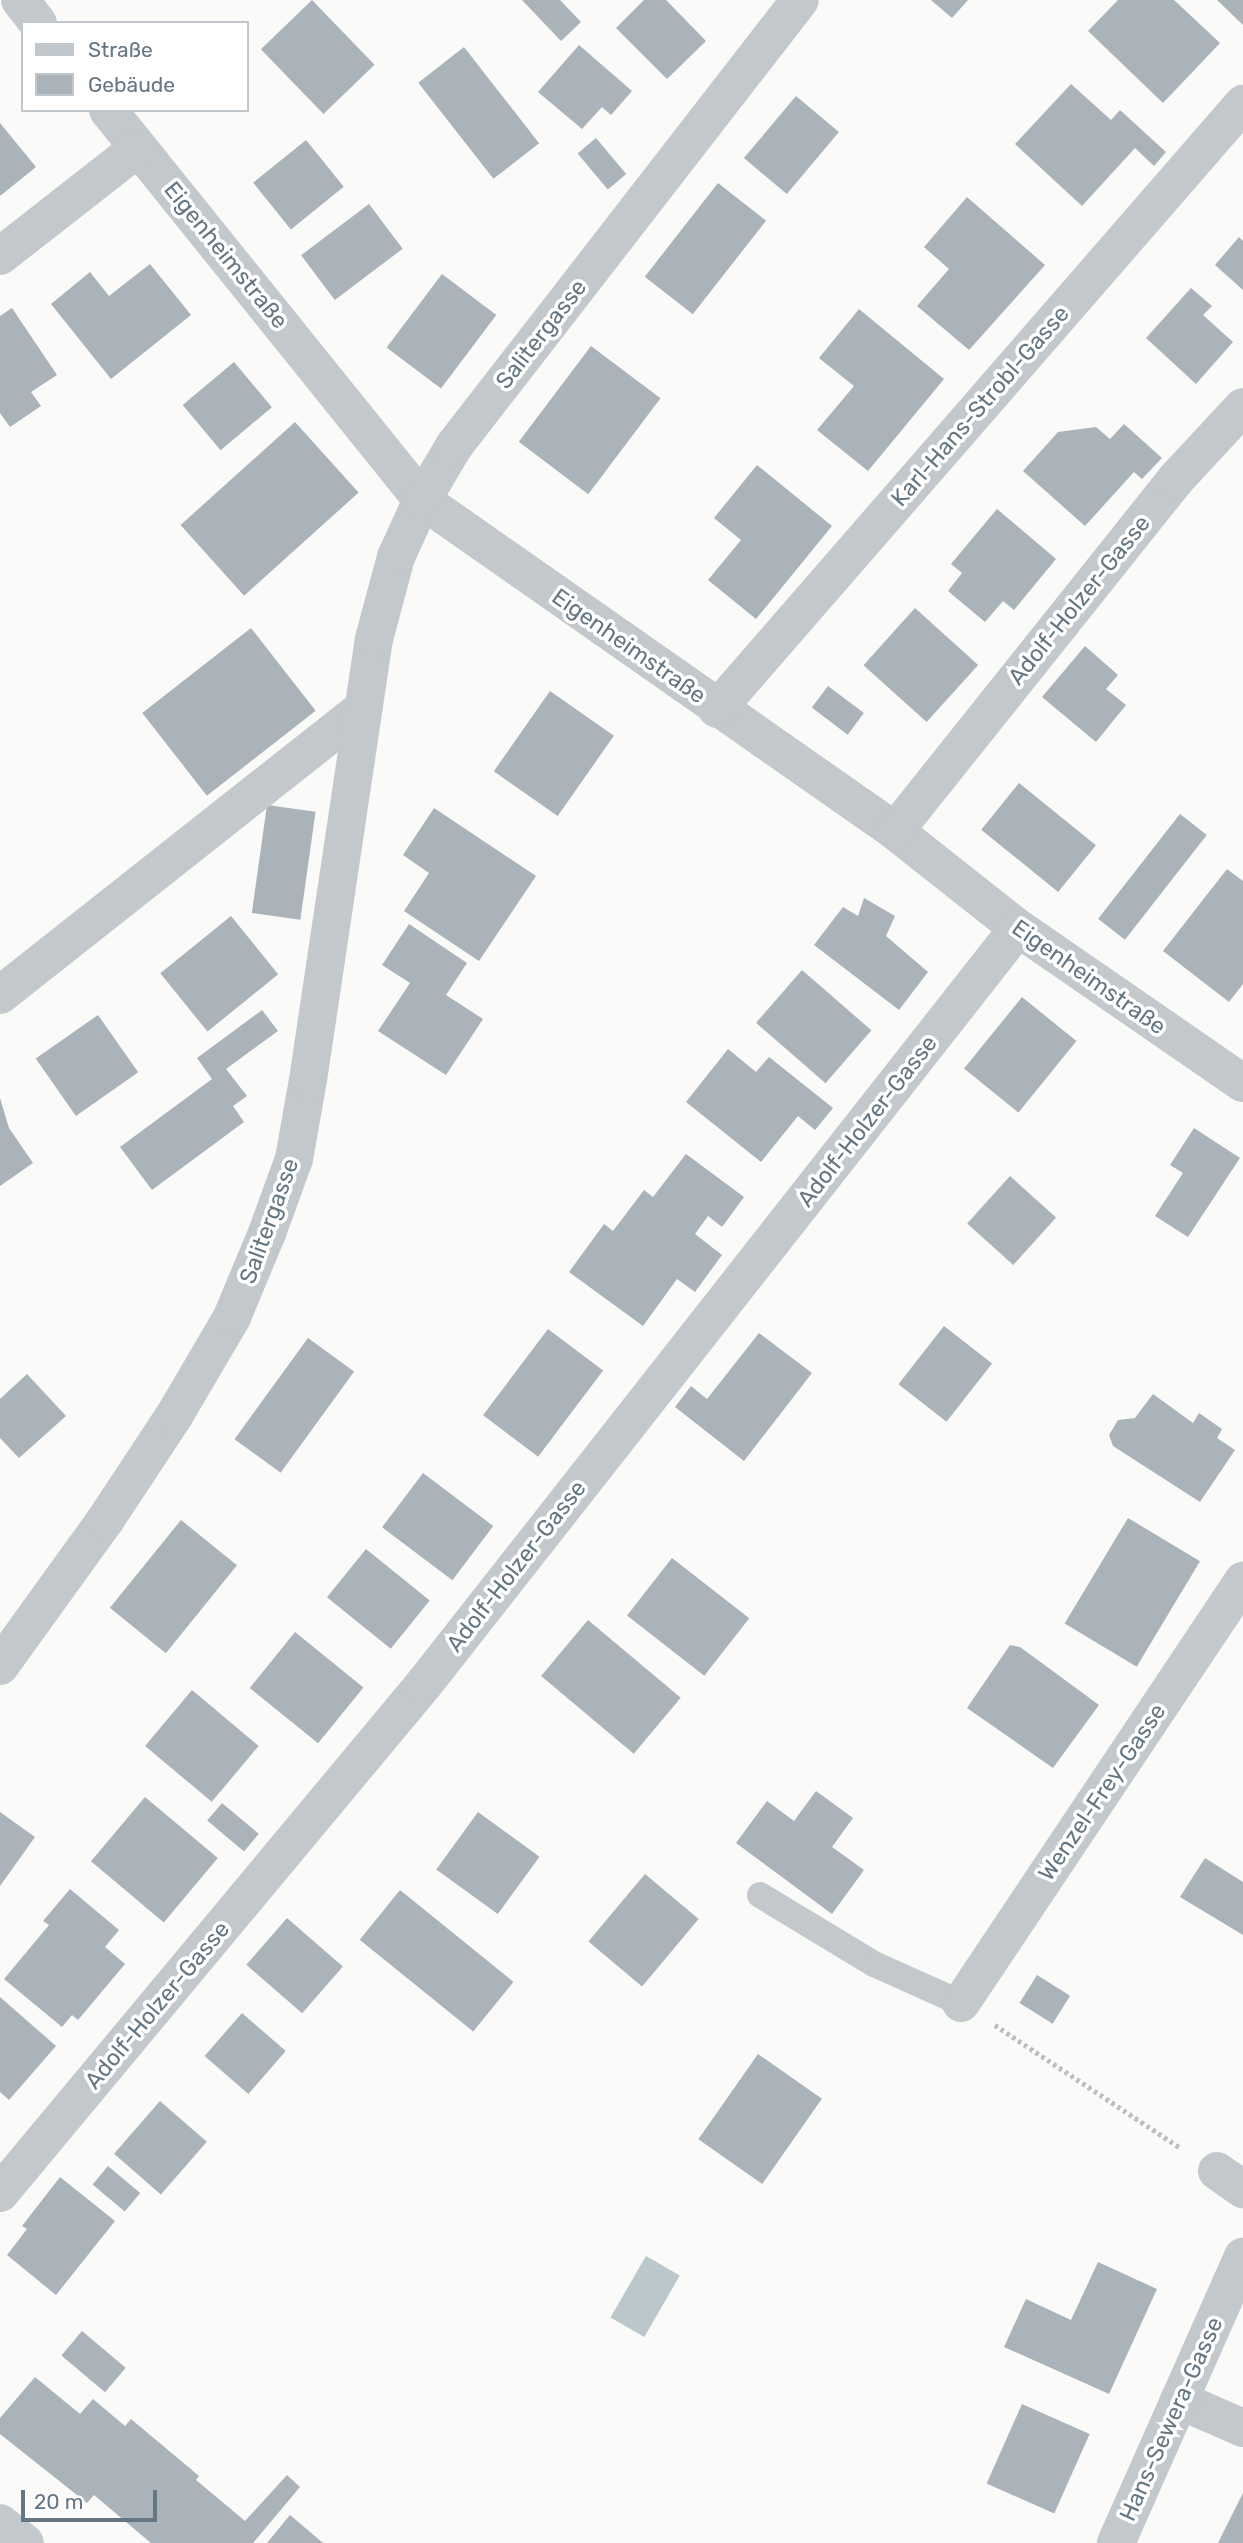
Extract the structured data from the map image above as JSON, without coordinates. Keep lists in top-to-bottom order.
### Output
{
  "streets": {
    "street": [
      "Eigenheimstraße",
      "Salitergasse",
      "Karl-Hans-Strobl-Gasse",
      "Adolf-Holzer-Gasse",
      "Wenzel-Frey-Gasse",
      "Hans-Sewera-Gasse"
    ]
  },
  "crossings": [
    ["Eigenheimstraße", "Salitergasse"],
    ["Eigenheimstraße", "Karl-Hans-Strobl-Gasse"],
    ["Eigenheimstraße", "Adolf-Holzer-Gasse"]
  ],
  "legend": ["Straße", "Gebäude"],
  "scale_bar": "20 m"
}
